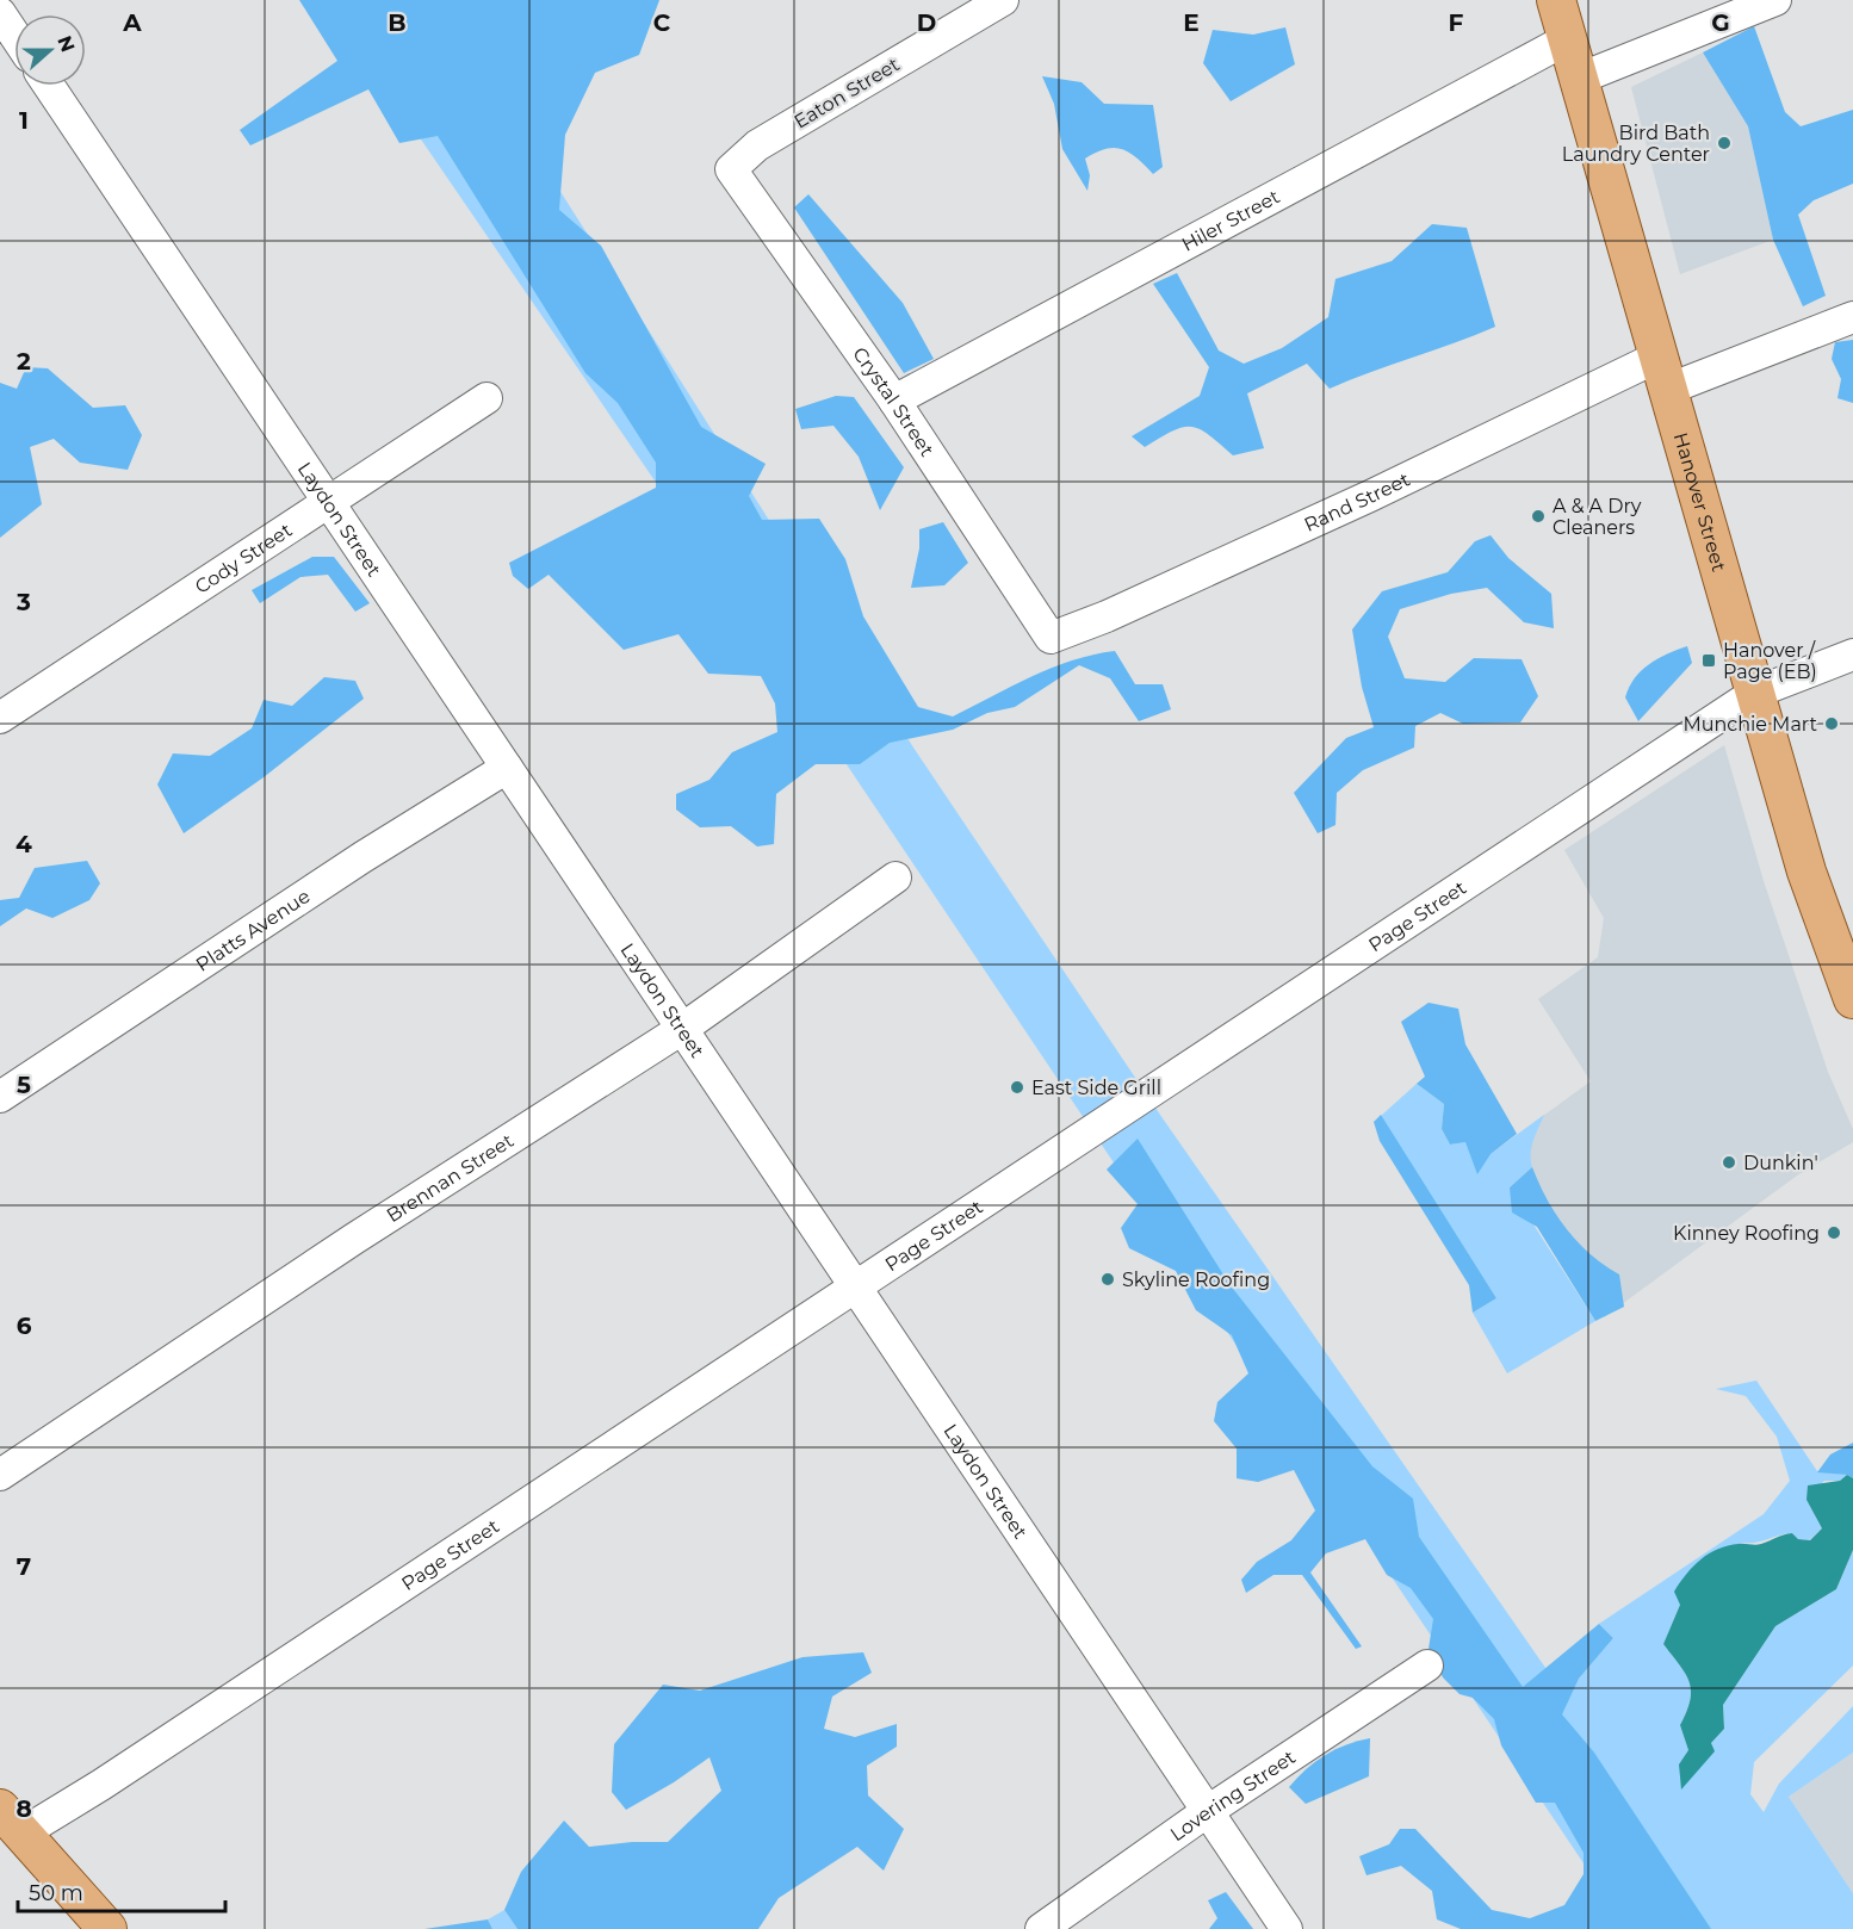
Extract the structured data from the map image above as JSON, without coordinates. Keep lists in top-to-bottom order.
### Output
{
  "streets": {
    "main road": ["Hanover Street"],
    "street": [
      "Eaton Street",
      "Hiler Street",
      "Crystal Street",
      "Rand Street",
      "Laydon Street",
      "Cody Street",
      "Page Street",
      "Platts Avenue",
      "Brennan Street",
      "Lovering Street"
    ]
  },
  "crossings": [
    ["Eaton Street", "Crystal Street"],
    ["Hiler Street", "Crystal Street"],
    ["Hiler Street", "Hanover Street"],
    ["Crystal Street", "Rand Street"],
    ["Hanover Street", "Rand Street"],
    ["Hanover Street", "Page Street"],
    ["Laydon Street", "Cody Street"],
    ["Laydon Street", "Page Street"],
    ["Laydon Street", "Platts Avenue"],
    ["Laydon Street", "Brennan Street"],
    ["Laydon Street", "Lovering Street"]
  ],
  "places": {
    "other": [
      "Bird Bath Laundry Center",
      "A & A Dry Cleaners",
      "Munchie Mart",
      "East Side Grill",
      "Dunkin'",
      "Kinney Roofing",
      "Skyline Roofing"
    ],
    "transit": ["Hanover / Page (EB)"]
  },
  "scale_bar": "50 m",
  "north": "right",
  "grid": {
    "columns": [
      "A",
      "B",
      "C",
      "D",
      "E",
      "F",
      "G"
    ],
    "rows": [
      "1",
      "2",
      "3",
      "4",
      "5",
      "6",
      "7",
      "8"
    ]
  }
}
